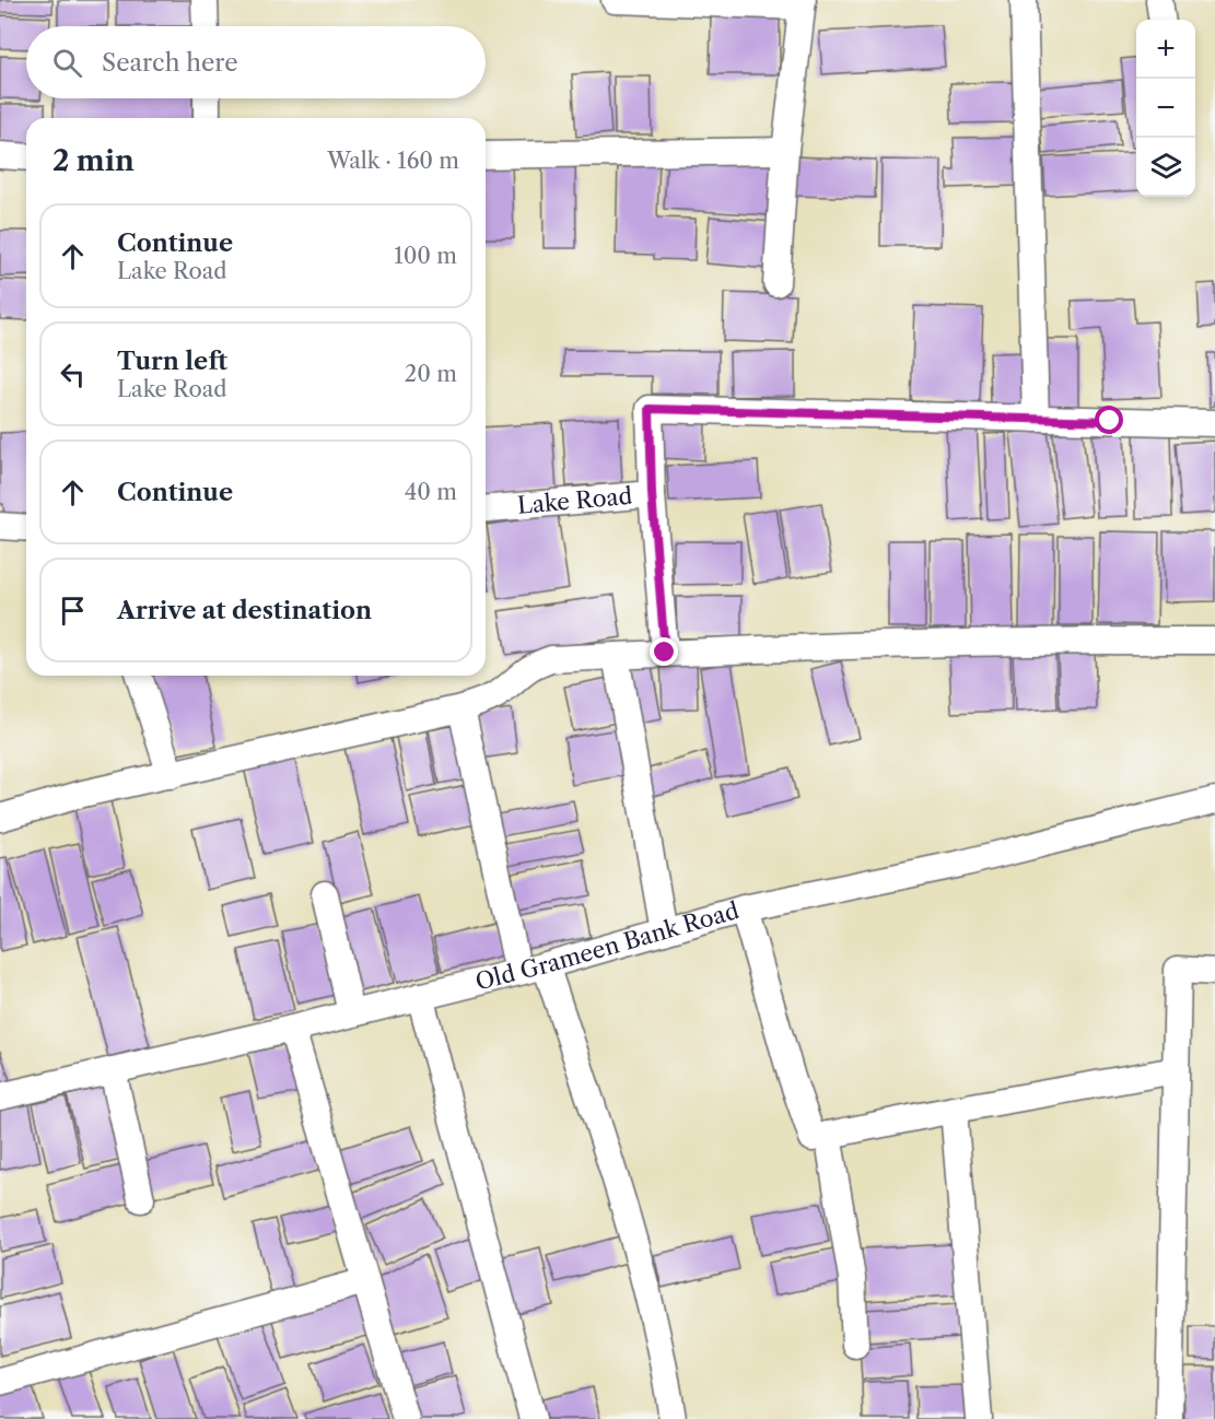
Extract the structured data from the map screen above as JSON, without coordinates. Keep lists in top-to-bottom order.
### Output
{
  "streets": {
    "street": ["Lake Road", "Old Grameen Bank Road"]
  },
  "page": {
    "map_buttons": ["+", "−"],
    "search": "Search here",
    "heading": ["2 min", "Walk · 160 m"],
    "list": [
      ["Continue", "Lake Road", "100 m"],
      ["Turn left", "Lake Road", "20 m"],
      ["Continue", "40 m"],
      "Arrive at destination"
    ]
  }
}
